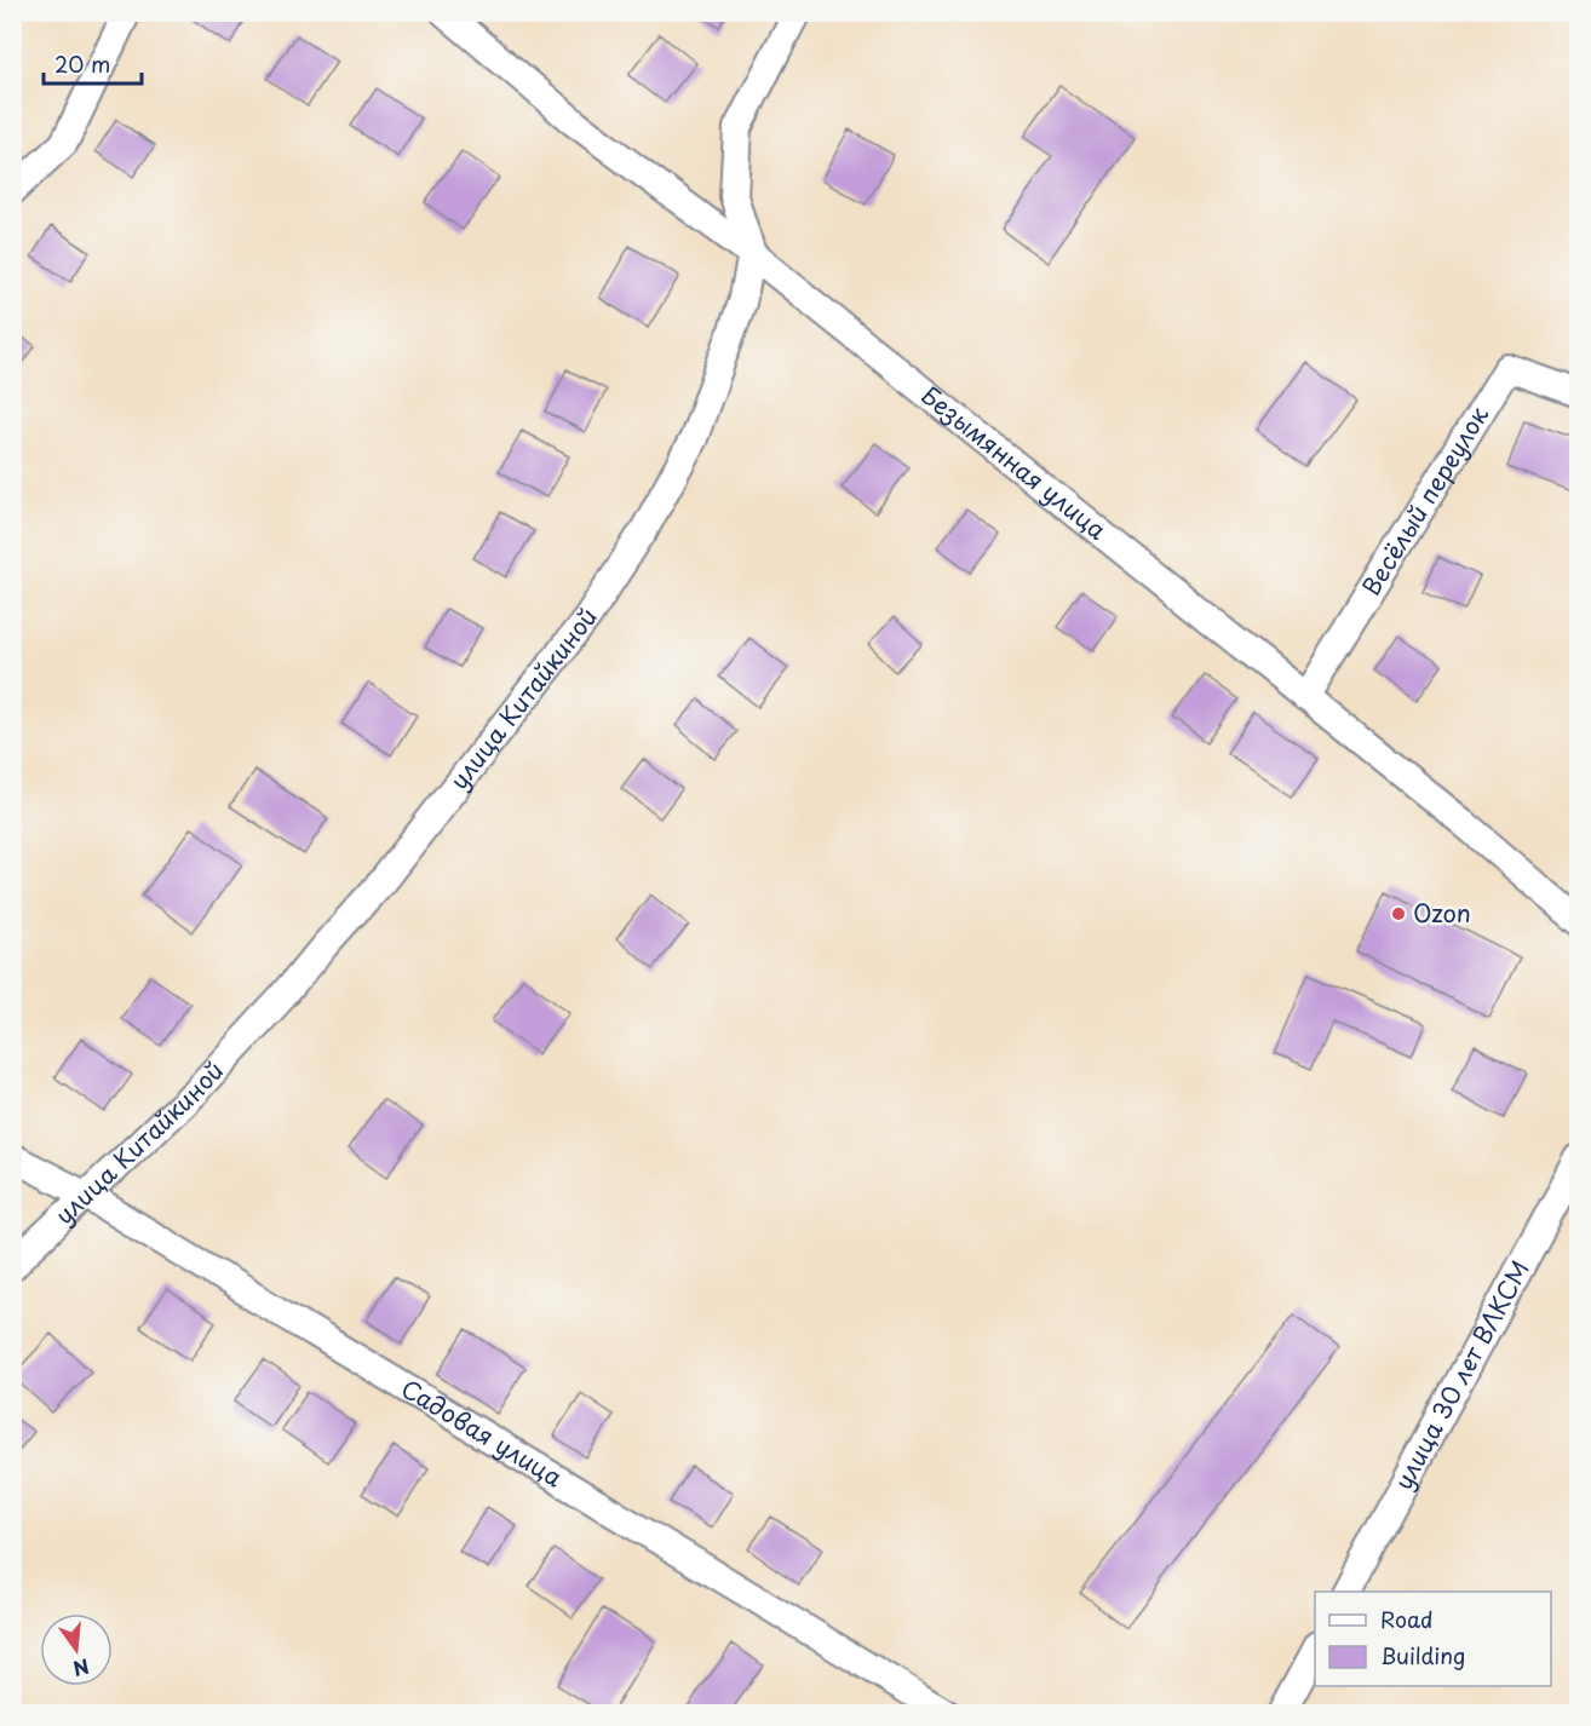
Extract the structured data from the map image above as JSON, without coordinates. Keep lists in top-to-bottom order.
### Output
{
  "streets": {
    "street": [
      "Безымянная улица",
      "Весёлый переулок",
      "улица Китайкиной",
      "улица 30 лет ВЛКСМ",
      "Садовая улица"
    ]
  },
  "crossings": [
    ["Безымянная улица", "Весёлый переулок"],
    ["Безымянная улица", "улица Китайкиной"],
    ["улица Китайкиной", "Садовая улица"]
  ],
  "places": ["Ozon"],
  "legend": ["Road", "Building"],
  "scale_bar": "20 m",
  "north": "bottom"
}
